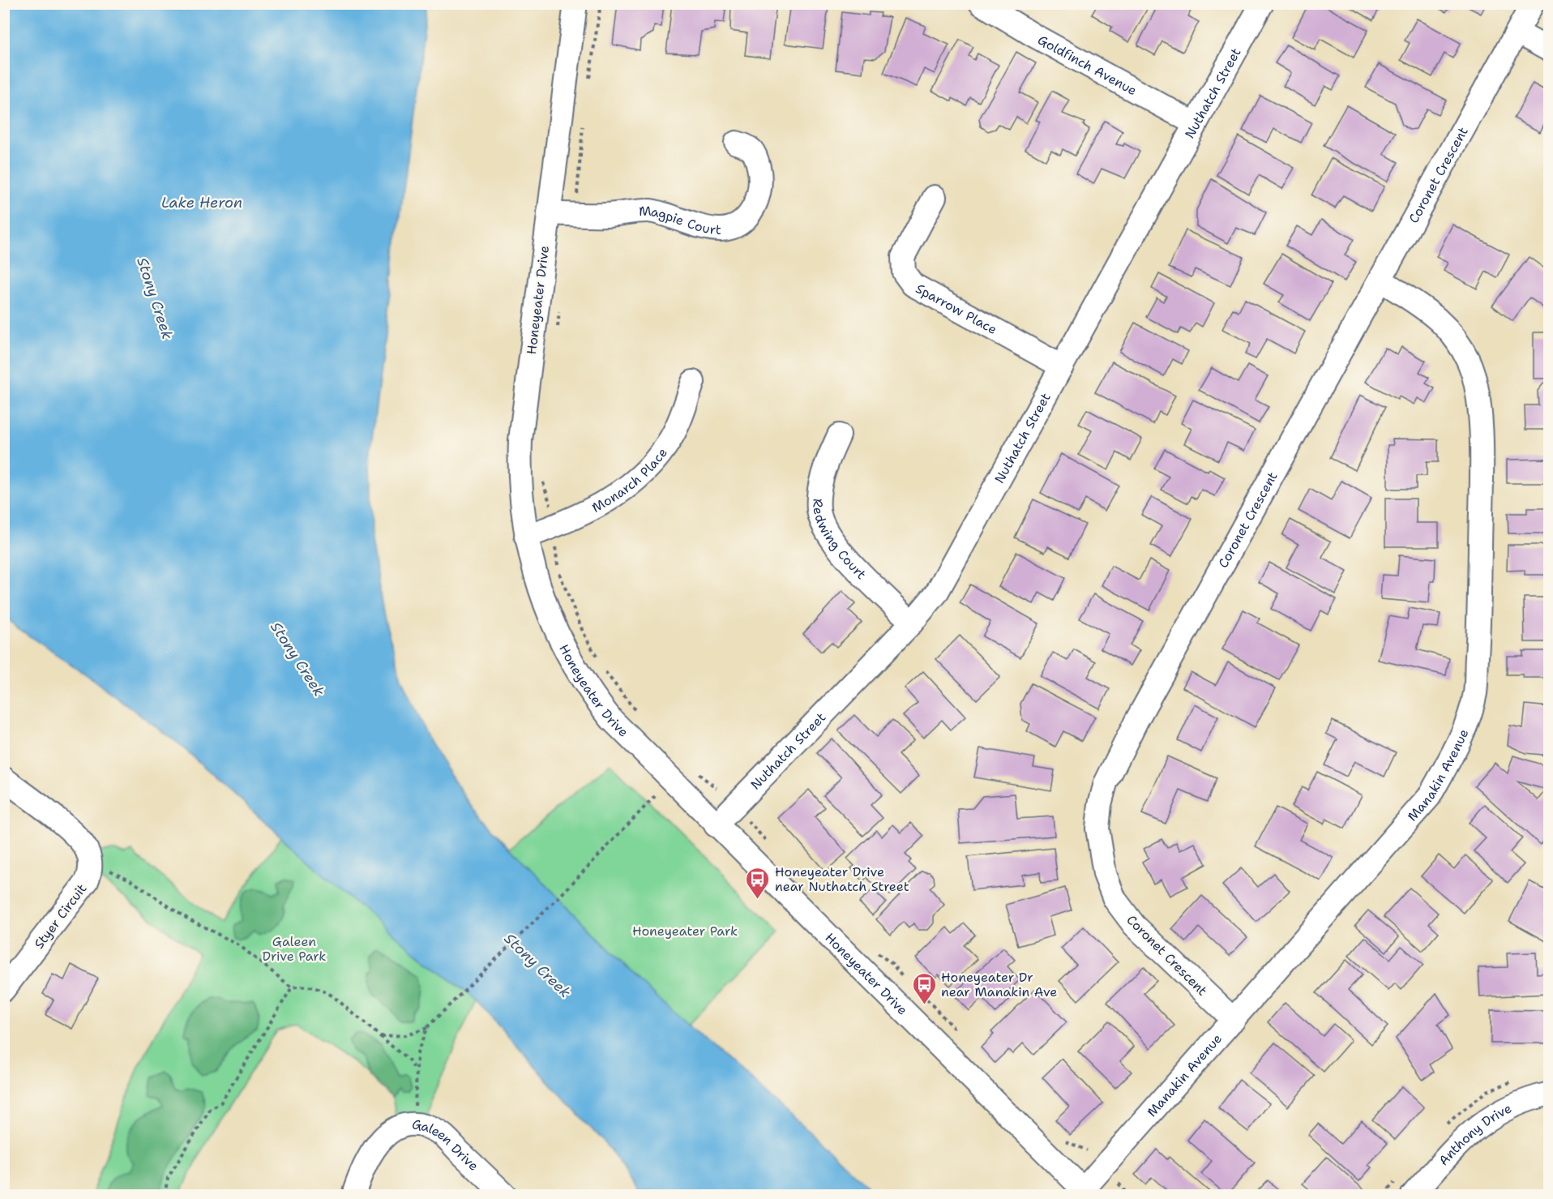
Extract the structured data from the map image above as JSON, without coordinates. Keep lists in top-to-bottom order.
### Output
{
  "streets": {
    "street": [
      "Goldfinch Avenue",
      "Nuthatch Street",
      "Coronet Crescent",
      "Magpie Court",
      "Honeyeater Drive",
      "Sparrow Place",
      "Monarch Place",
      "Redwing Court",
      "Manakin Avenue",
      "Styer Circuit",
      "Anthony Drive",
      "Galeen Drive"
    ]
  },
  "crossings": [
    ["Goldfinch Avenue", "Nuthatch Street"],
    ["Nuthatch Street", "Honeyeater Drive"],
    ["Nuthatch Street", "Sparrow Place"],
    ["Nuthatch Street", "Redwing Court"],
    ["Coronet Crescent", "Manakin Avenue"],
    ["Magpie Court", "Honeyeater Drive"],
    ["Honeyeater Drive", "Monarch Place"],
    ["Honeyeater Drive", "Manakin Avenue"]
  ],
  "water": ["Lake Heron", "Stony Creek"],
  "parks": ["Honeyeater Park", "Galeen Drive Park"],
  "places": {
    "bus stop": ["Honeyeater Drive near Nuthatch Street", "Honeyeater Dr near Manakin Ave"]
  }
}
